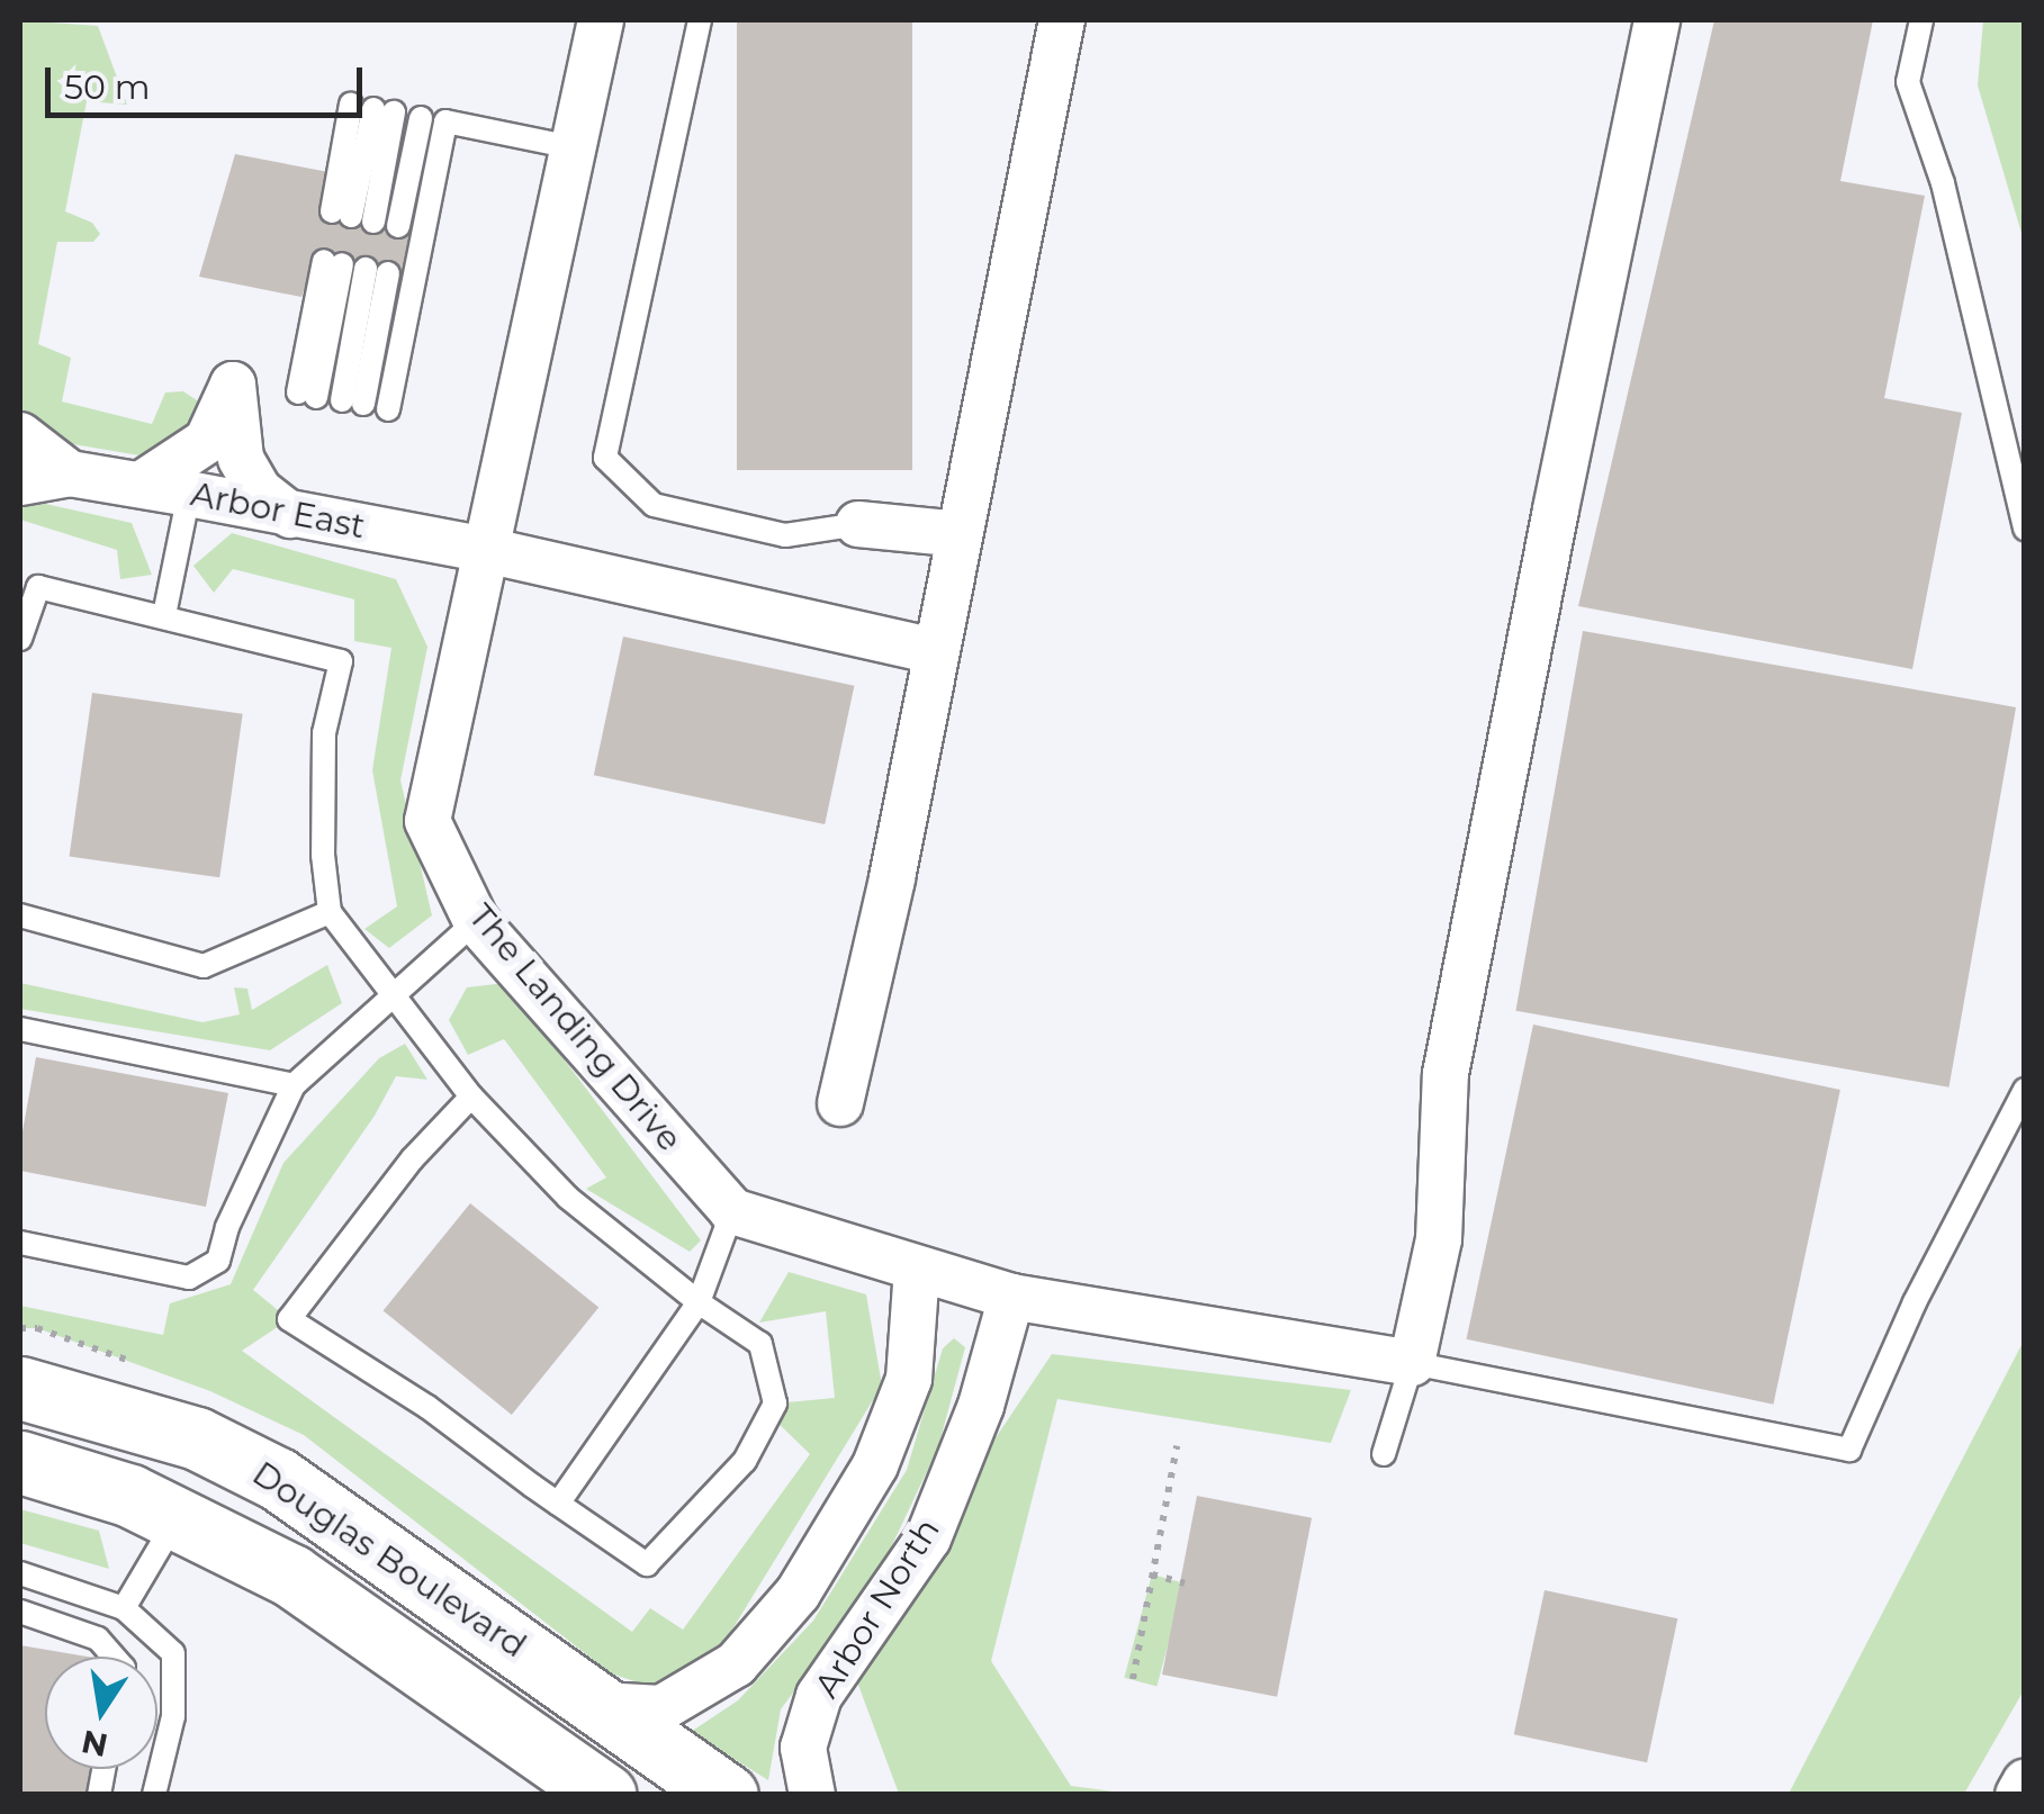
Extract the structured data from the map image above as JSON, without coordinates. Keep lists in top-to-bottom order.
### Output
{
  "streets": {
    "main road": ["Douglas Boulevard"],
    "street": ["Arbor East", "The Landing Drive", "Arbor North"]
  },
  "crossings": [
    ["Arbor East", "The Landing Drive"]
  ],
  "scale_bar": "50 m",
  "north": "bottom"
}
